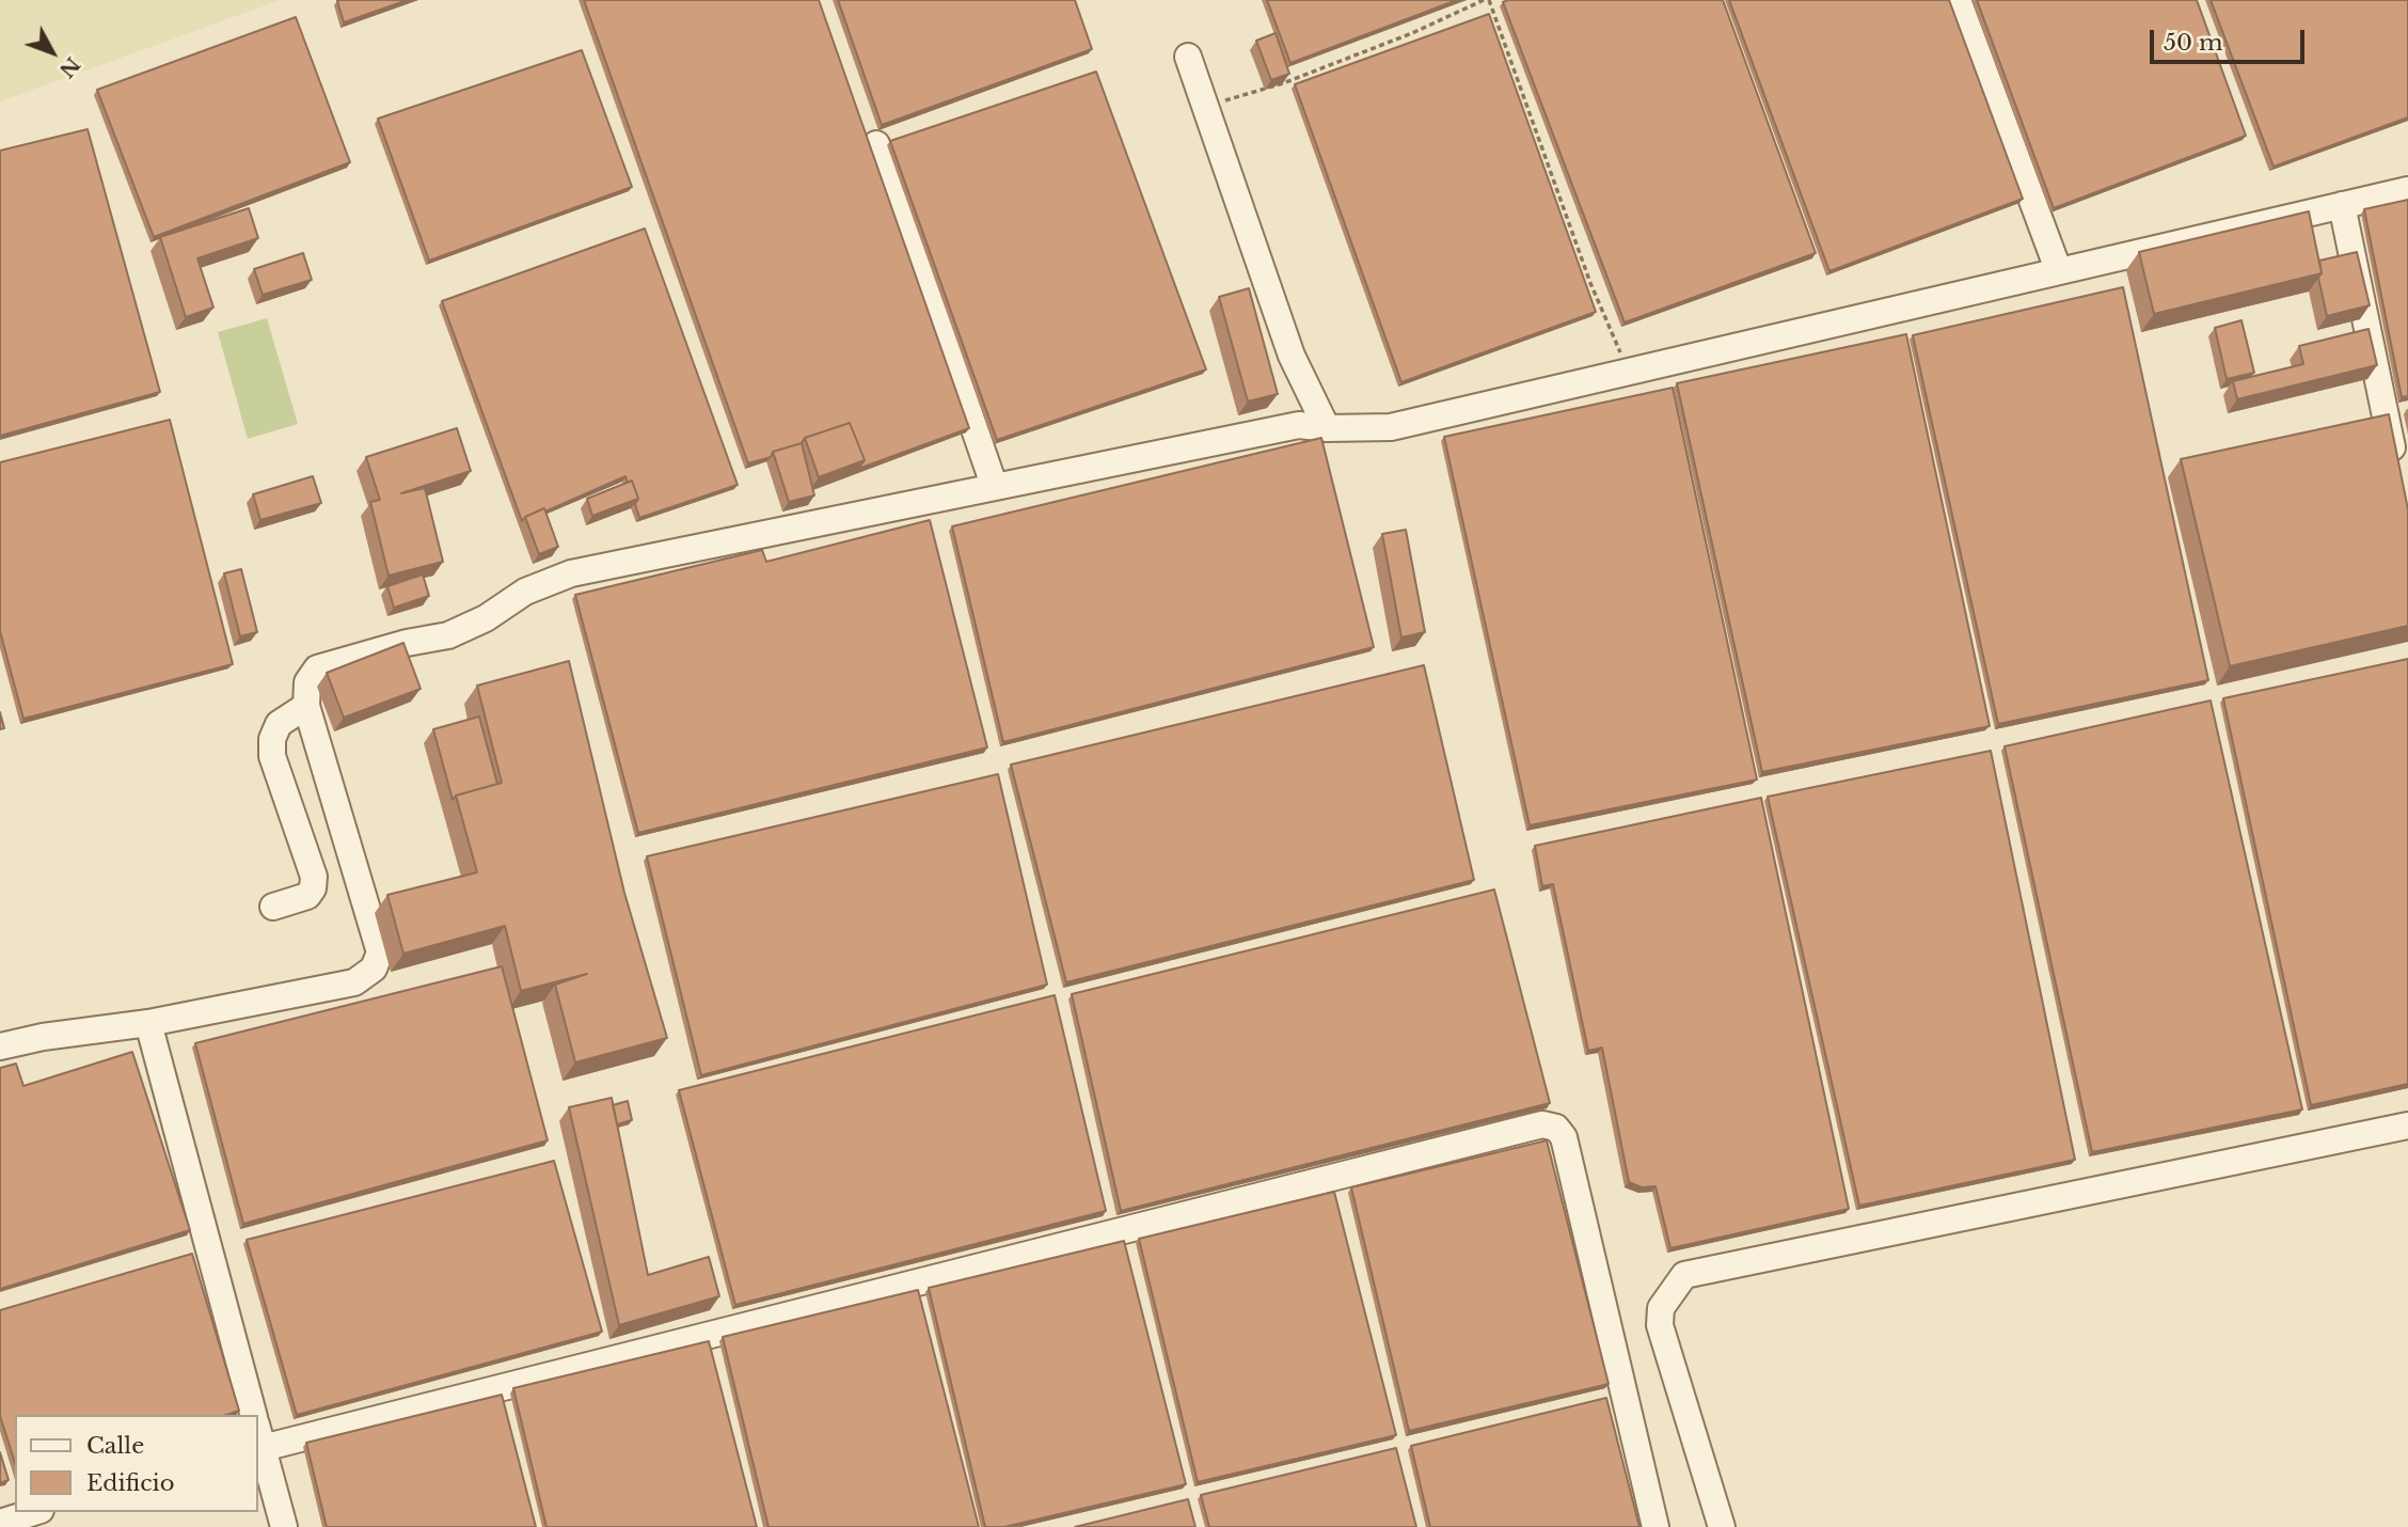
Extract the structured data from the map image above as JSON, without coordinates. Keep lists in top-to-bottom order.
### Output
{
  "legend": ["Calle", "Edificio"],
  "scale_bar": "50 m",
  "north": "bottom right"
}
